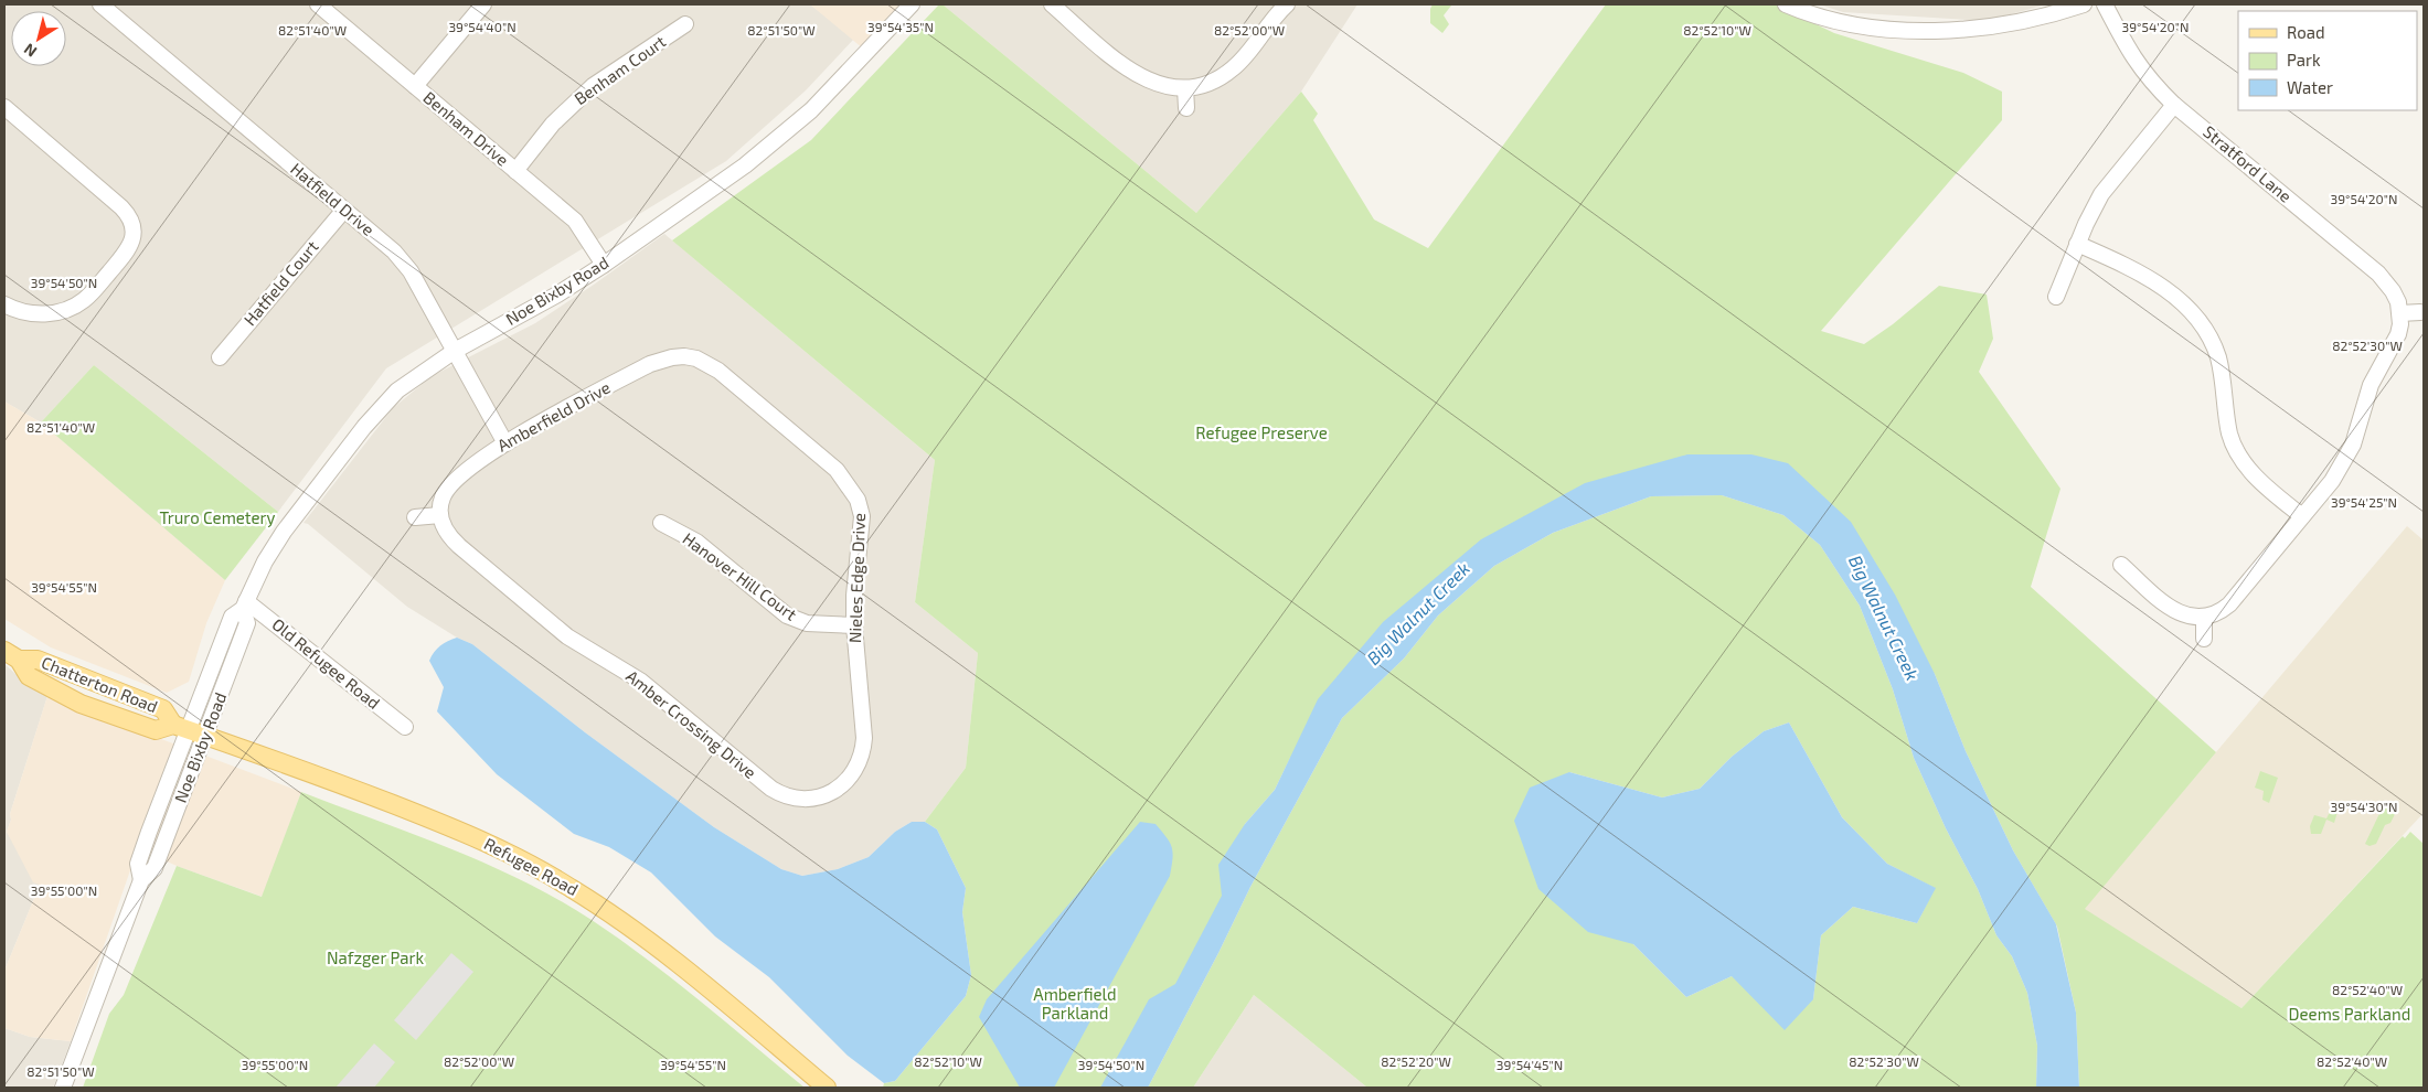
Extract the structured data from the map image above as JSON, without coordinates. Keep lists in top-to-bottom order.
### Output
{
  "streets": {
    "main road": ["Chatterton Road", "Refugee Road"],
    "street": [
      "Benham Court",
      "Benham Drive",
      "Stratford Lane",
      "Hatfield Drive",
      "Hatfield Court",
      "Noe Bixby Road",
      "Amberfield Drive",
      "Hanover Hill Court",
      "Nieles Edge Drive",
      "Old Refugee Road",
      "Amber Crossing Drive"
    ]
  },
  "crossings": [
    ["Benham Court", "Benham Drive"],
    ["Benham Drive", "Noe Bixby Road"],
    ["Hatfield Drive", "Hatfield Court"],
    ["Hatfield Drive", "Noe Bixby Road"],
    ["Hatfield Drive", "Amberfield Drive"],
    ["Noe Bixby Road", "Old Refugee Road"],
    ["Noe Bixby Road", "Chatterton Road"],
    ["Noe Bixby Road", "Refugee Road"],
    ["Amberfield Drive", "Nieles Edge Drive"],
    ["Amberfield Drive", "Amber Crossing Drive"],
    ["Hanover Hill Court", "Nieles Edge Drive"],
    ["Nieles Edge Drive", "Amber Crossing Drive"],
    ["Chatterton Road", "Refugee Road"]
  ],
  "water": ["Big Walnut Creek"],
  "parks": [
    "Refugee Preserve",
    "Truro Cemetery",
    "Nafzger Park",
    "Amberfield Parkland",
    "Deems Parkland"
  ],
  "legend": ["Road", "Park", "Water"],
  "north": "bottom left",
  "coordinates": [
    "39°54'40\"N",
    "39°54'35\"N",
    "39°54'20\"N",
    "82°51'40\"W",
    "82°52'00\"W",
    "82°52'10\"W",
    "82°51'50\"W",
    "39°54'50\"N",
    "82°52'30\"W",
    "39°54'25\"N",
    "39°54'55\"N",
    "39°54'30\"N",
    "39°55'00\"N",
    "82°52'40\"W",
    "82°52'20\"W",
    "39°54'45\"N"
  ]
}
